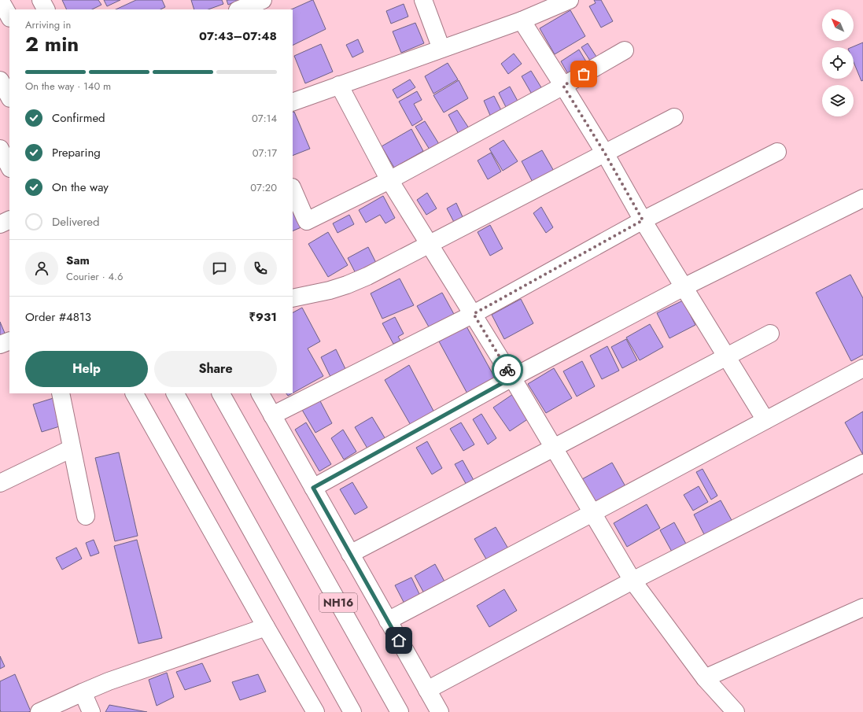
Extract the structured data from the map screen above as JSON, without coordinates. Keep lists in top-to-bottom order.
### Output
{
  "streets": {
    "main road": ["NH16"]
  },
  "north": "top left",
  "page": {
    "heading": ["2 min", "Arriving in", "07:43–07:48"],
    "panel": [
      "Sam",
      "Courier · 4.6",
      "Order #4813",
      "₹931"
    ],
    "bar": "On the way · 140 m",
    "list": [
      ["Confirmed", "07:14"],
      ["Preparing", "07:17"],
      ["On the way", "07:20"],
      "Delivered"
    ],
    "buttons": ["Help", "Share"]
  }
}
